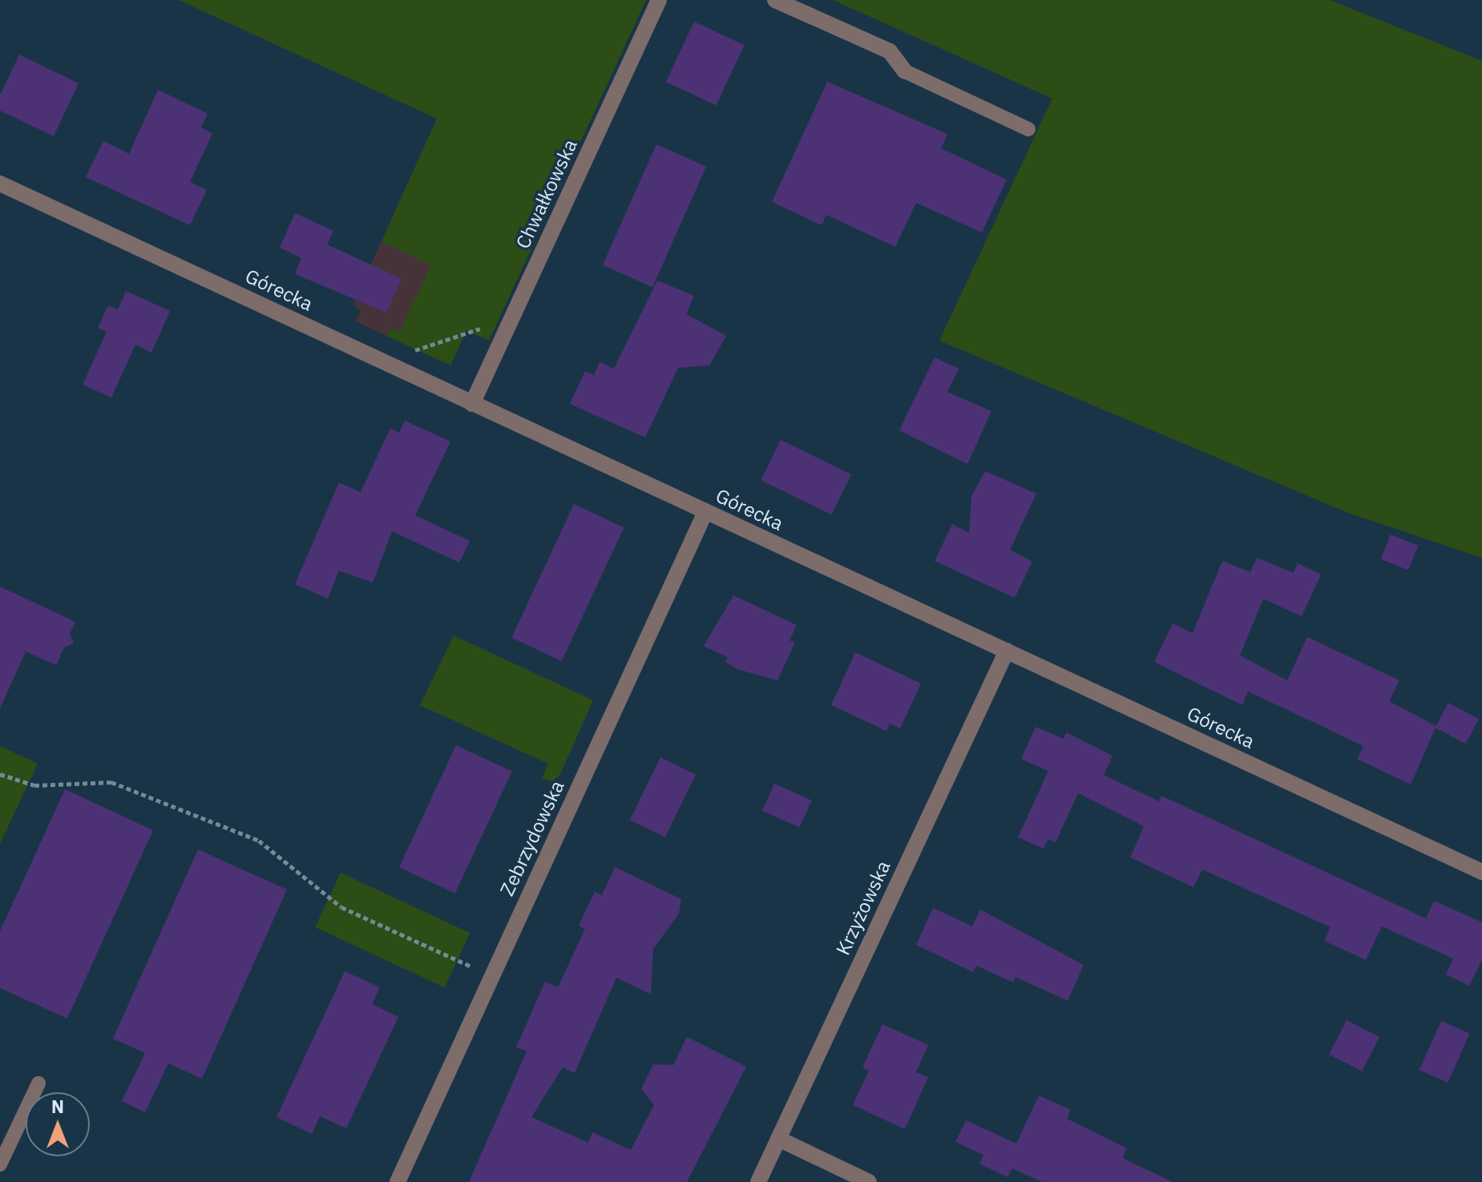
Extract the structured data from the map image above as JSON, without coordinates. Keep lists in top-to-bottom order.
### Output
{
  "streets": {
    "street": [
      "Chwałkowska",
      "Górecka",
      "Zebrzydowska",
      "Krzyżowska"
    ]
  },
  "crossings": [
    ["Chwałkowska", "Górecka"],
    ["Górecka", "Zebrzydowska"],
    ["Górecka", "Krzyżowska"]
  ],
  "north": "top"
}
